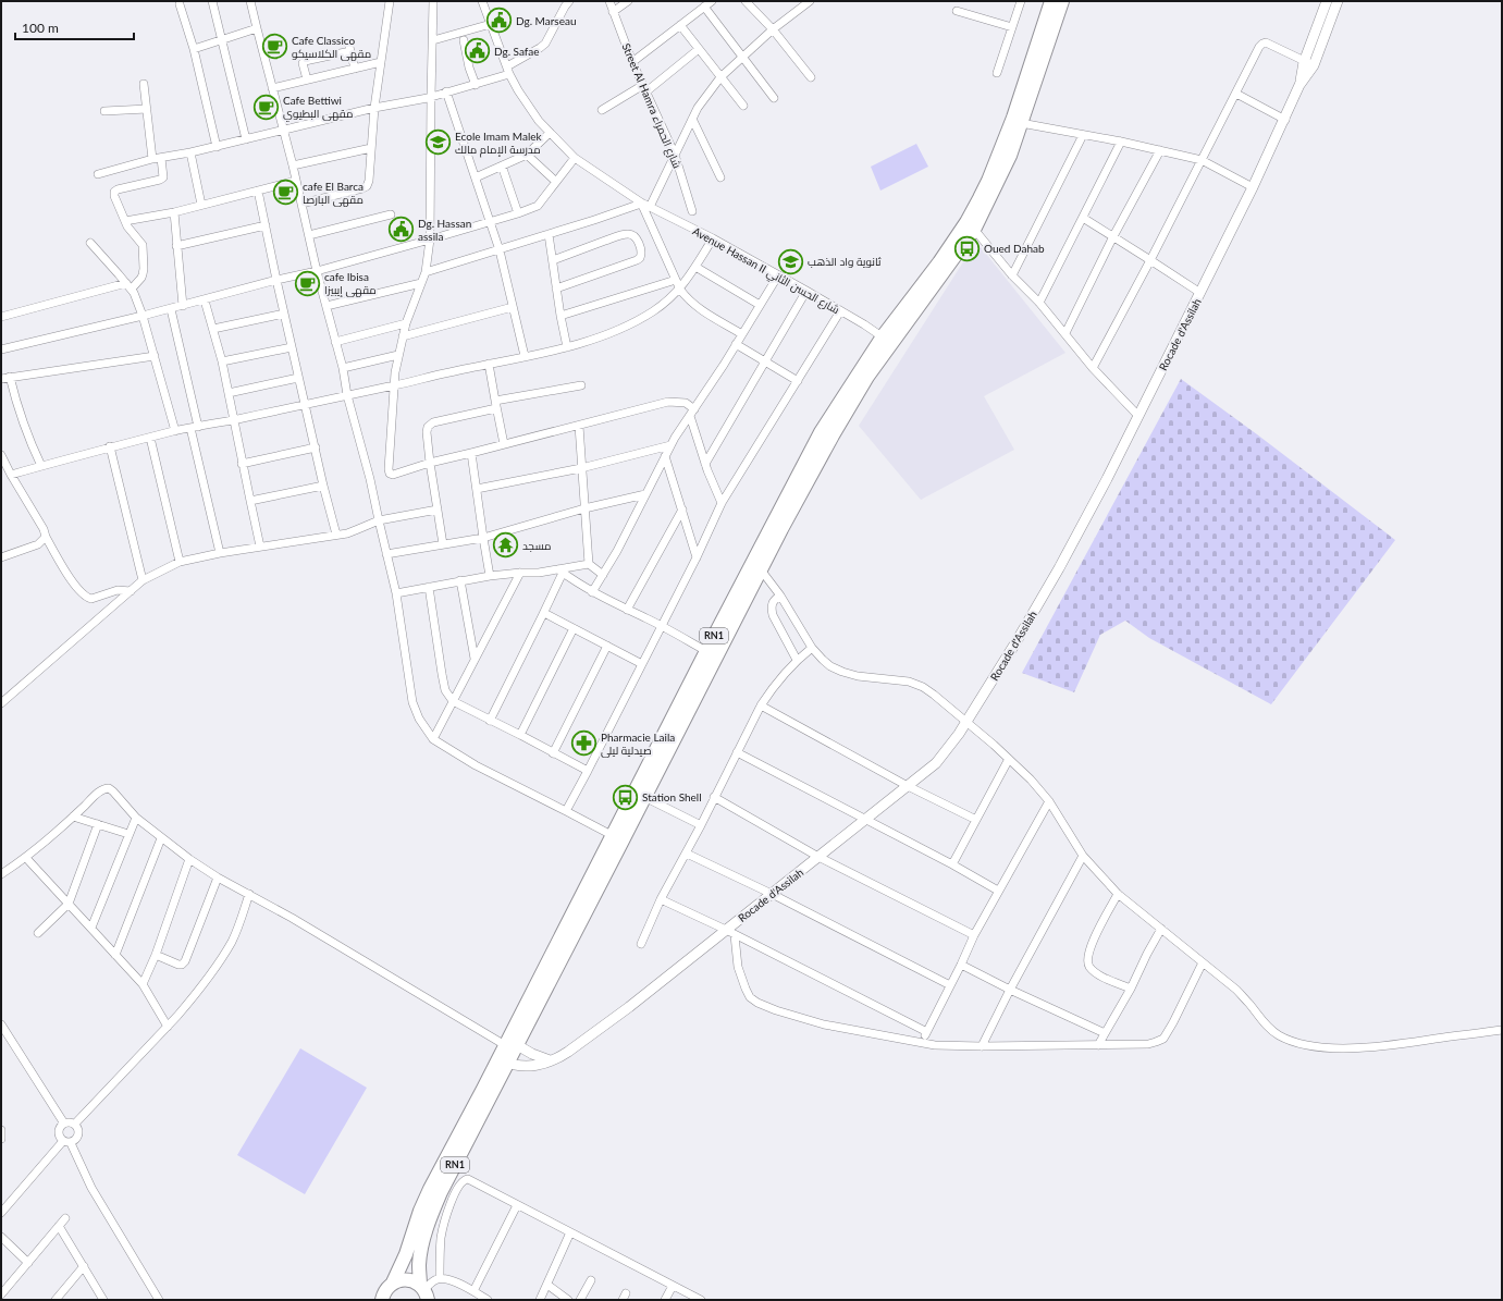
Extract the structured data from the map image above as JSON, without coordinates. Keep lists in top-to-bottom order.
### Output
{
  "streets": {
    "main road": ["RN1"],
    "street": ["Street Al Hamra شارع الحمراء", "Avenue Hassan II شارع الحسن الثاني", "Rocade d'Assilah"]
  },
  "crossings": [
    ["Avenue Hassan II شارع الحسن الثاني", "RN1"],
    ["Rocade d'Assilah", "RN1"]
  ],
  "places": {
    "public building": ["Dg. Marseau", "Dg. Safae", "Dg. Hassan assila"],
    "cafe": [
      "Cafe Classico مقهى الكلاسيكو",
      "Cafe Bettiwi مقهى البطيوي",
      "cafe El Barca مقهى البارصا",
      "cafe Ibisa مقهى إيبيزا"
    ],
    "school or university": ["Ecole Imam Malek مدرسة الإمام مالك", "ثانوية واد الذهب"],
    "bus stop": ["Oued Dahab", "Station Shell"],
    "temple": ["مسجد"],
    "pharmacy": ["Pharmacie Laila صيدلية ليلى"]
  },
  "scale_bar": "100 m"
}
